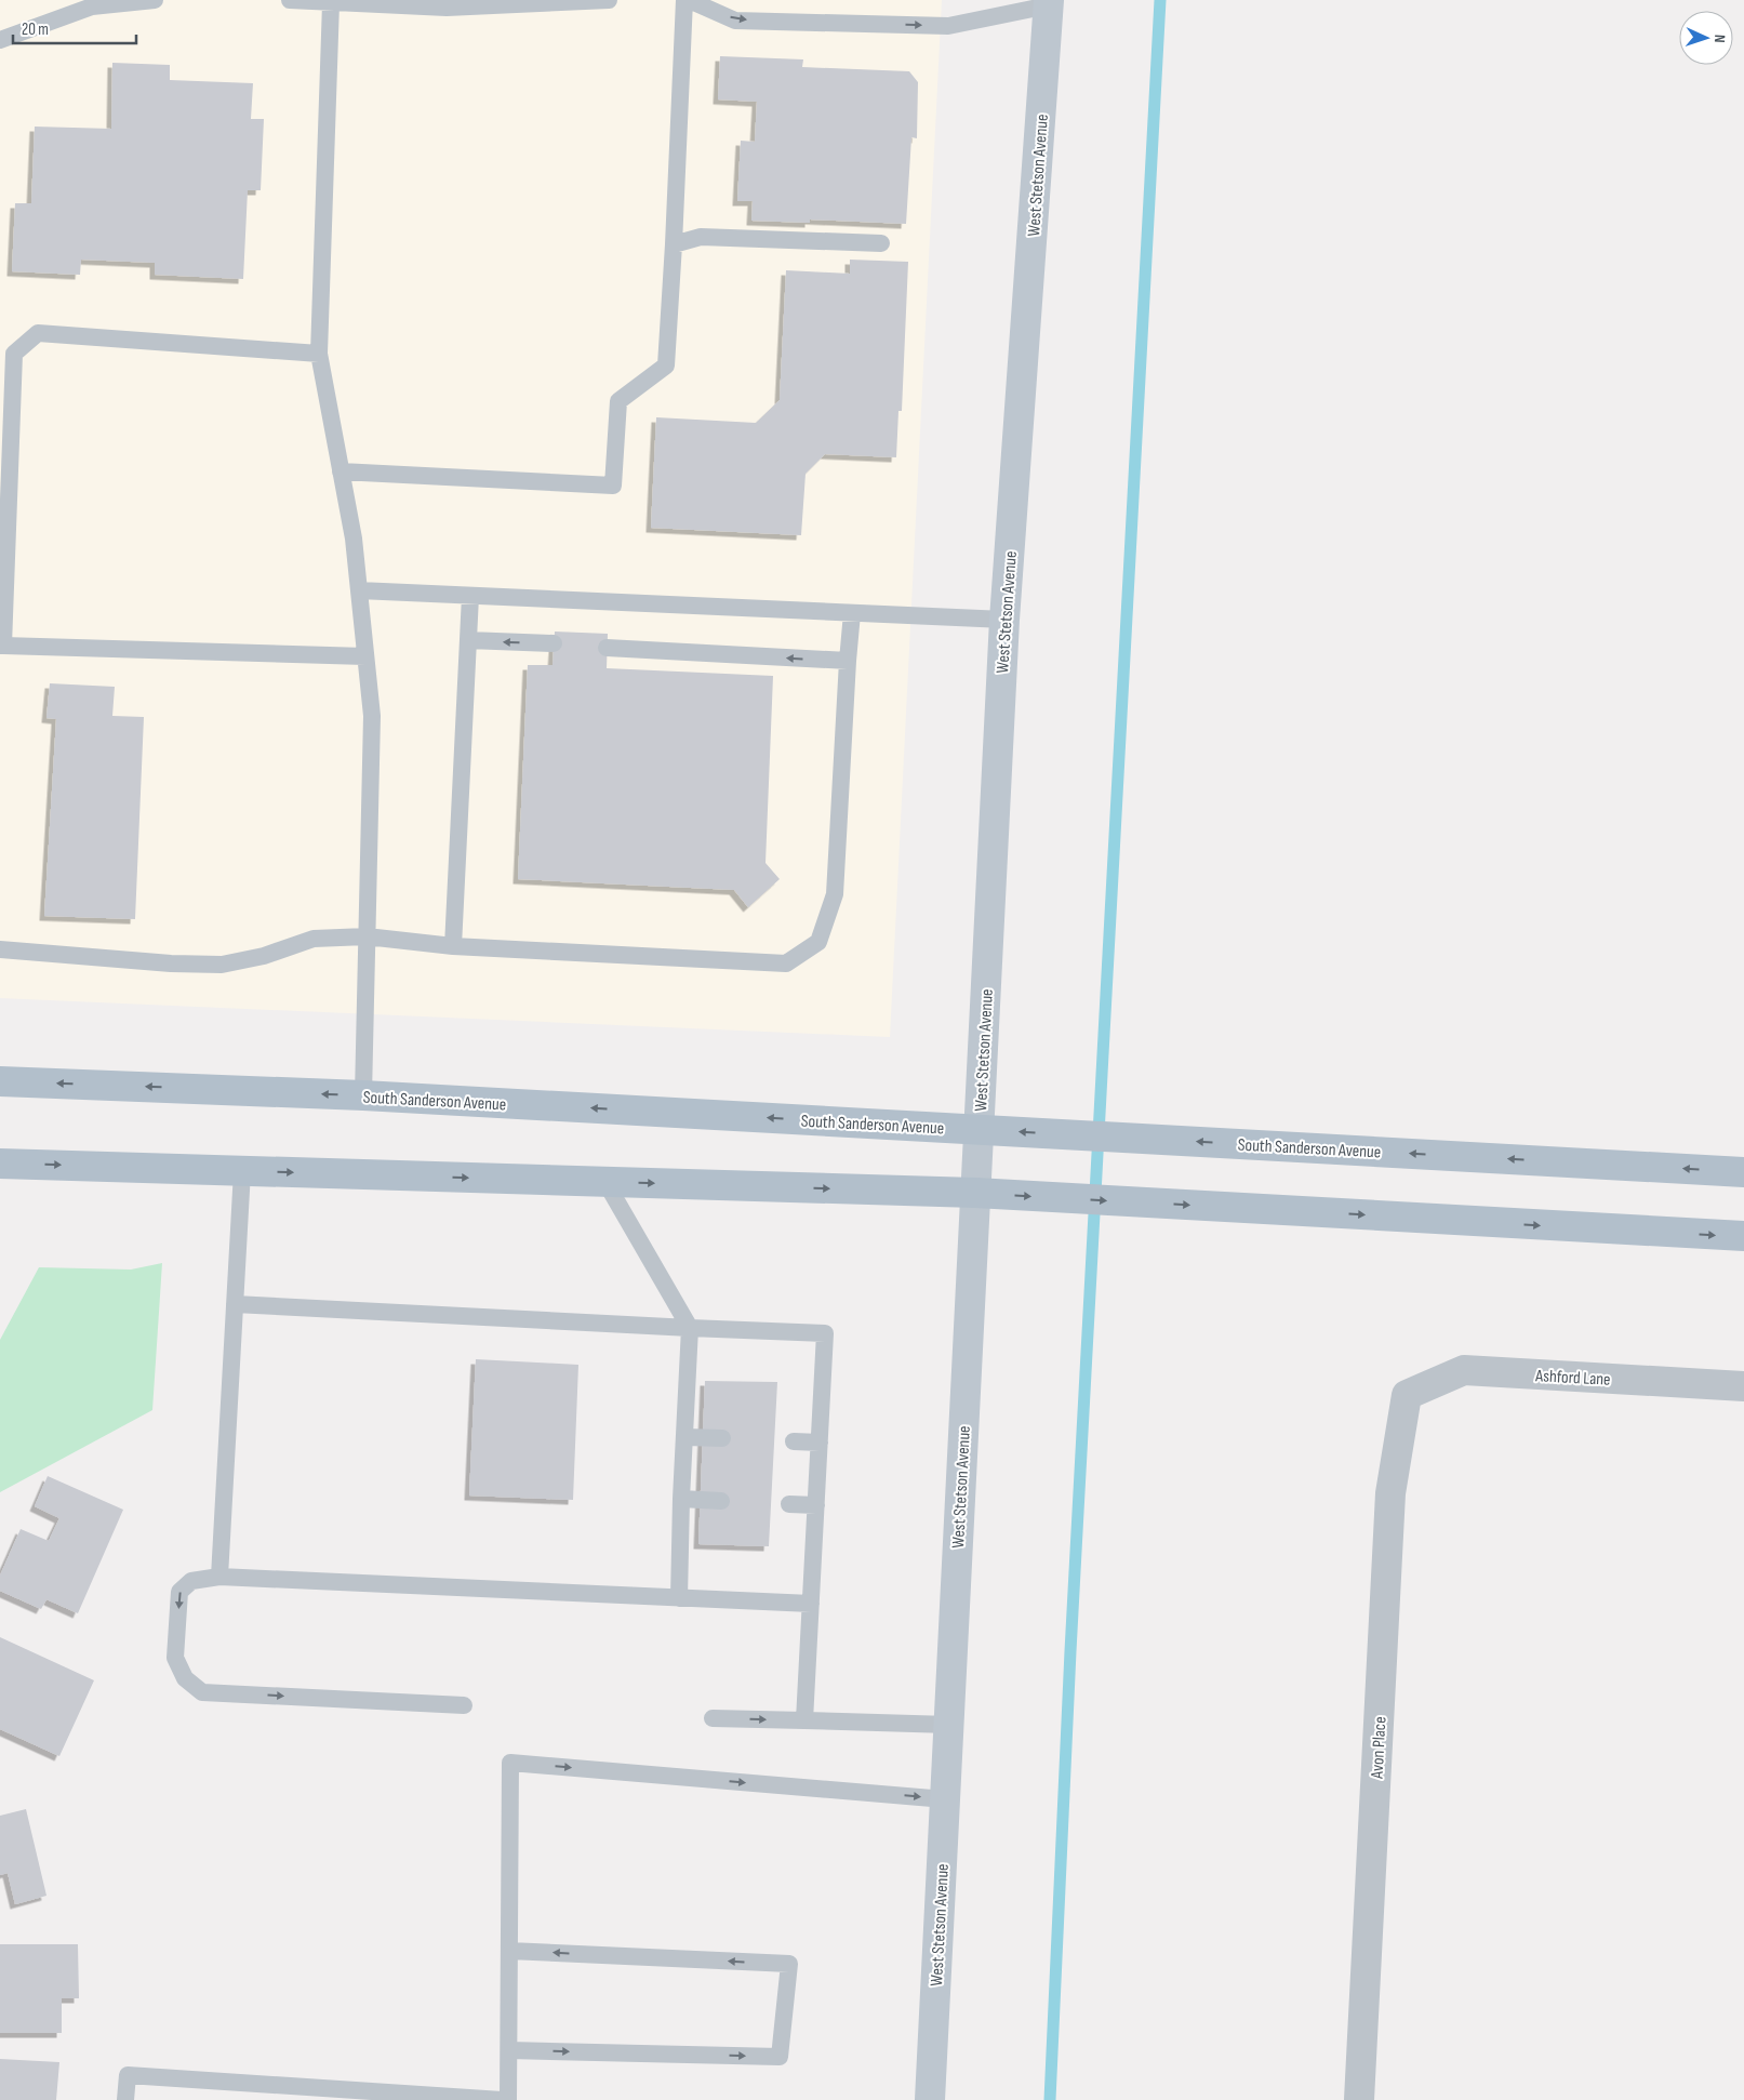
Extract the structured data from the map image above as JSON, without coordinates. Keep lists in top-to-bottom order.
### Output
{
  "streets": {
    "main road": ["West Stetson Avenue", "South Sanderson Avenue"],
    "street": ["Ashford Lane", "Avon Place"]
  },
  "crossings": [
    ["West Stetson Avenue", "South Sanderson Avenue"],
    ["Ashford Lane", "Avon Place"]
  ],
  "scale_bar": "20 m",
  "north": "right"
}
